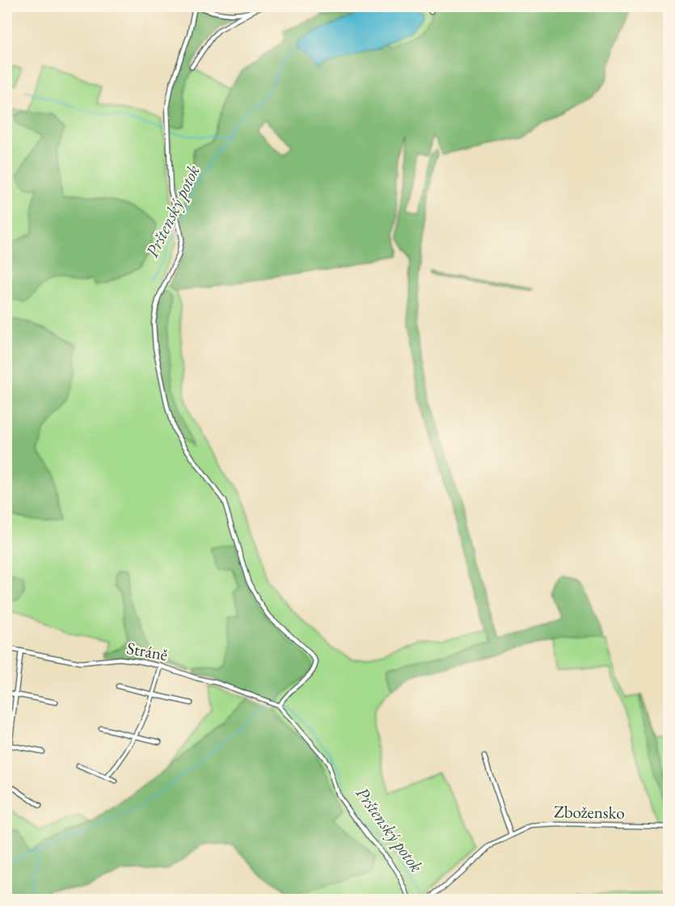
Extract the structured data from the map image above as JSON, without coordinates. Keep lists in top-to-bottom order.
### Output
{
  "streets": {
    "street": ["Stráně", "Zbožensko"]
  },
  "water": ["Prštenský potok"]
}
